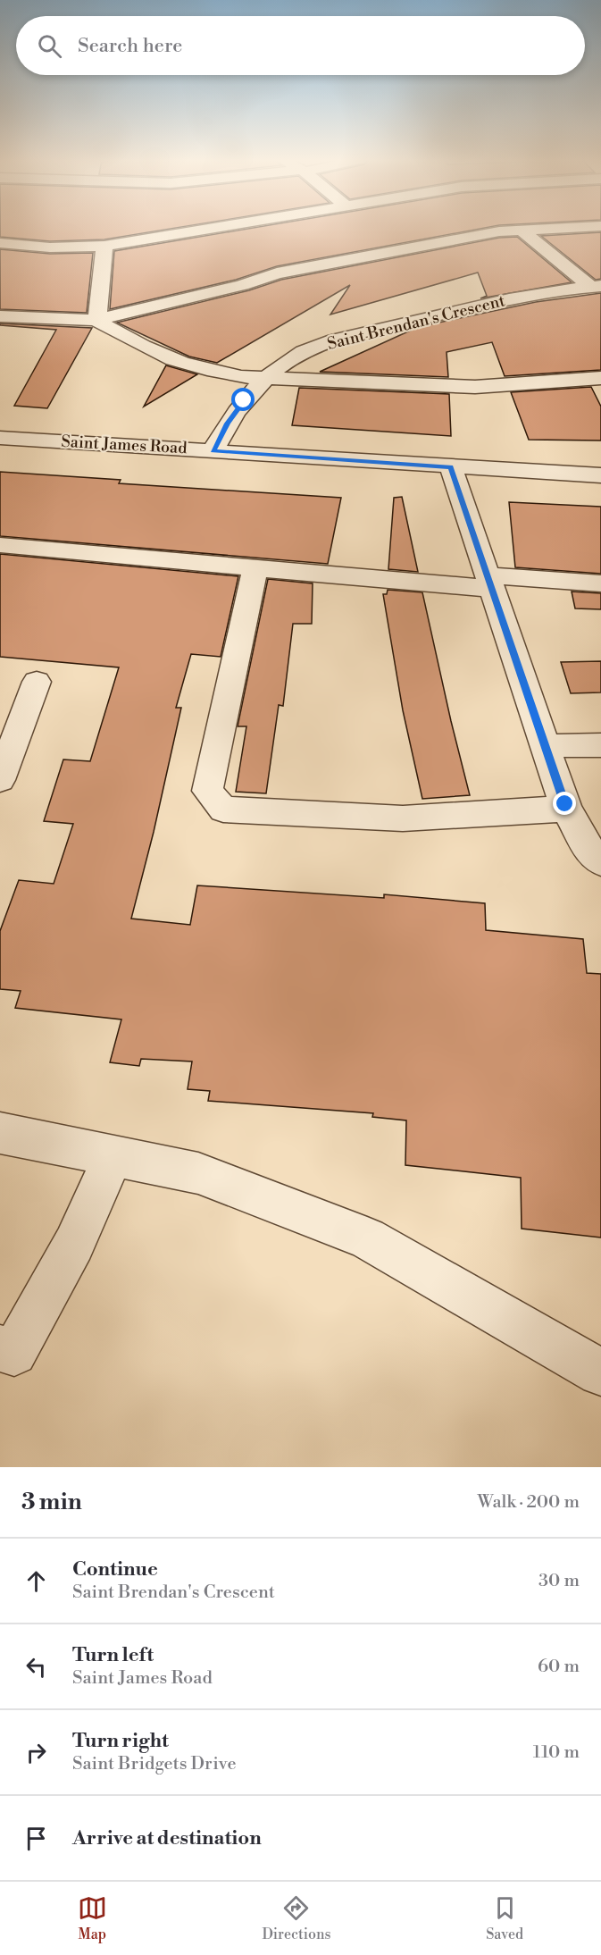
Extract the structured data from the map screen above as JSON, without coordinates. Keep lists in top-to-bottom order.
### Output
{
  "streets": {
    "street": ["Saint Brendan's Crescent", "Saint James Road"]
  },
  "crossings": [
    ["Saint Brendan's Crescent", "Saint James Road"]
  ],
  "page": {
    "search": "Search here",
    "heading": ["3 min", "Walk · 200 m"],
    "list": [
      ["Continue", "Saint Brendan's Crescent", "30 m"],
      ["Turn left", "Saint James Road", "60 m"],
      ["Turn right", "Saint Bridgets Drive", "110 m"],
      "Arrive at destination"
    ],
    "nav": ["Map", "Directions", "Saved"]
  }
}
